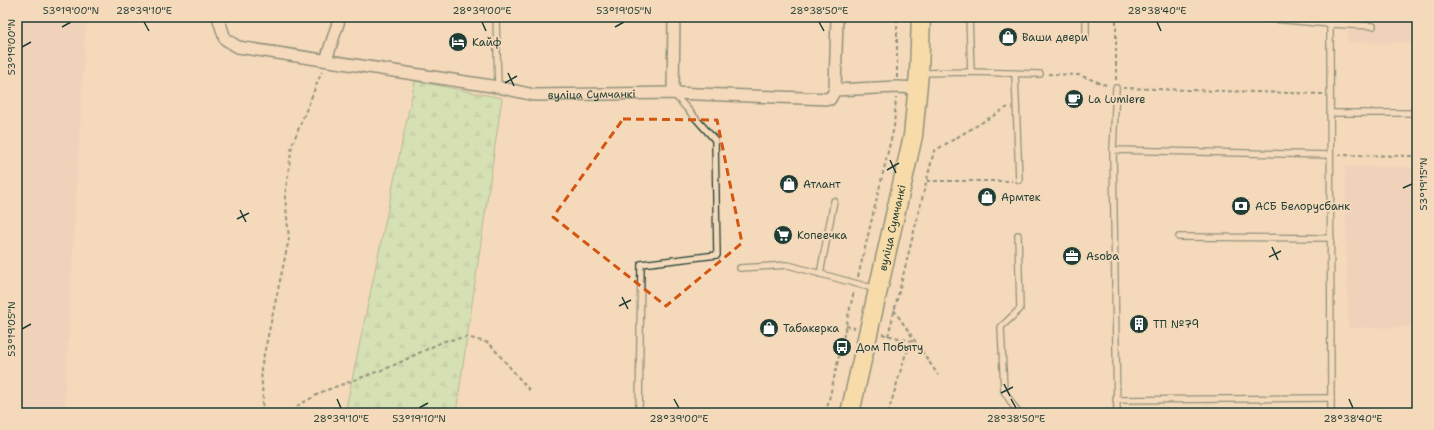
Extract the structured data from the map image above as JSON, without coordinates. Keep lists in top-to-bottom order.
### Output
{
  "streets": {
    "main road": ["вуліца Сумчанкі"]
  },
  "places": {
    "shop": [
      "Ваши двери",
      "Атлант",
      "Армтек",
      "Табакерка"
    ],
    "hotel": ["Кайф"],
    "cafe": ["La Lumiere"],
    "bank": ["АСБ Белорусбанк"],
    "supermarket": ["Копеечка"],
    "office": ["Asoba"],
    "building": ["ТП №79"],
    "bus stop": ["Дом Побыту"]
  },
  "coordinates": [
    "53°19'00\"N",
    "28°39'10\"E",
    "28°39'00\"E",
    "53°19'05\"N",
    "28°38'50\"E",
    "28°38'40\"E",
    "53°19'15\"N",
    "53°19'10\"N"
  ]
}
